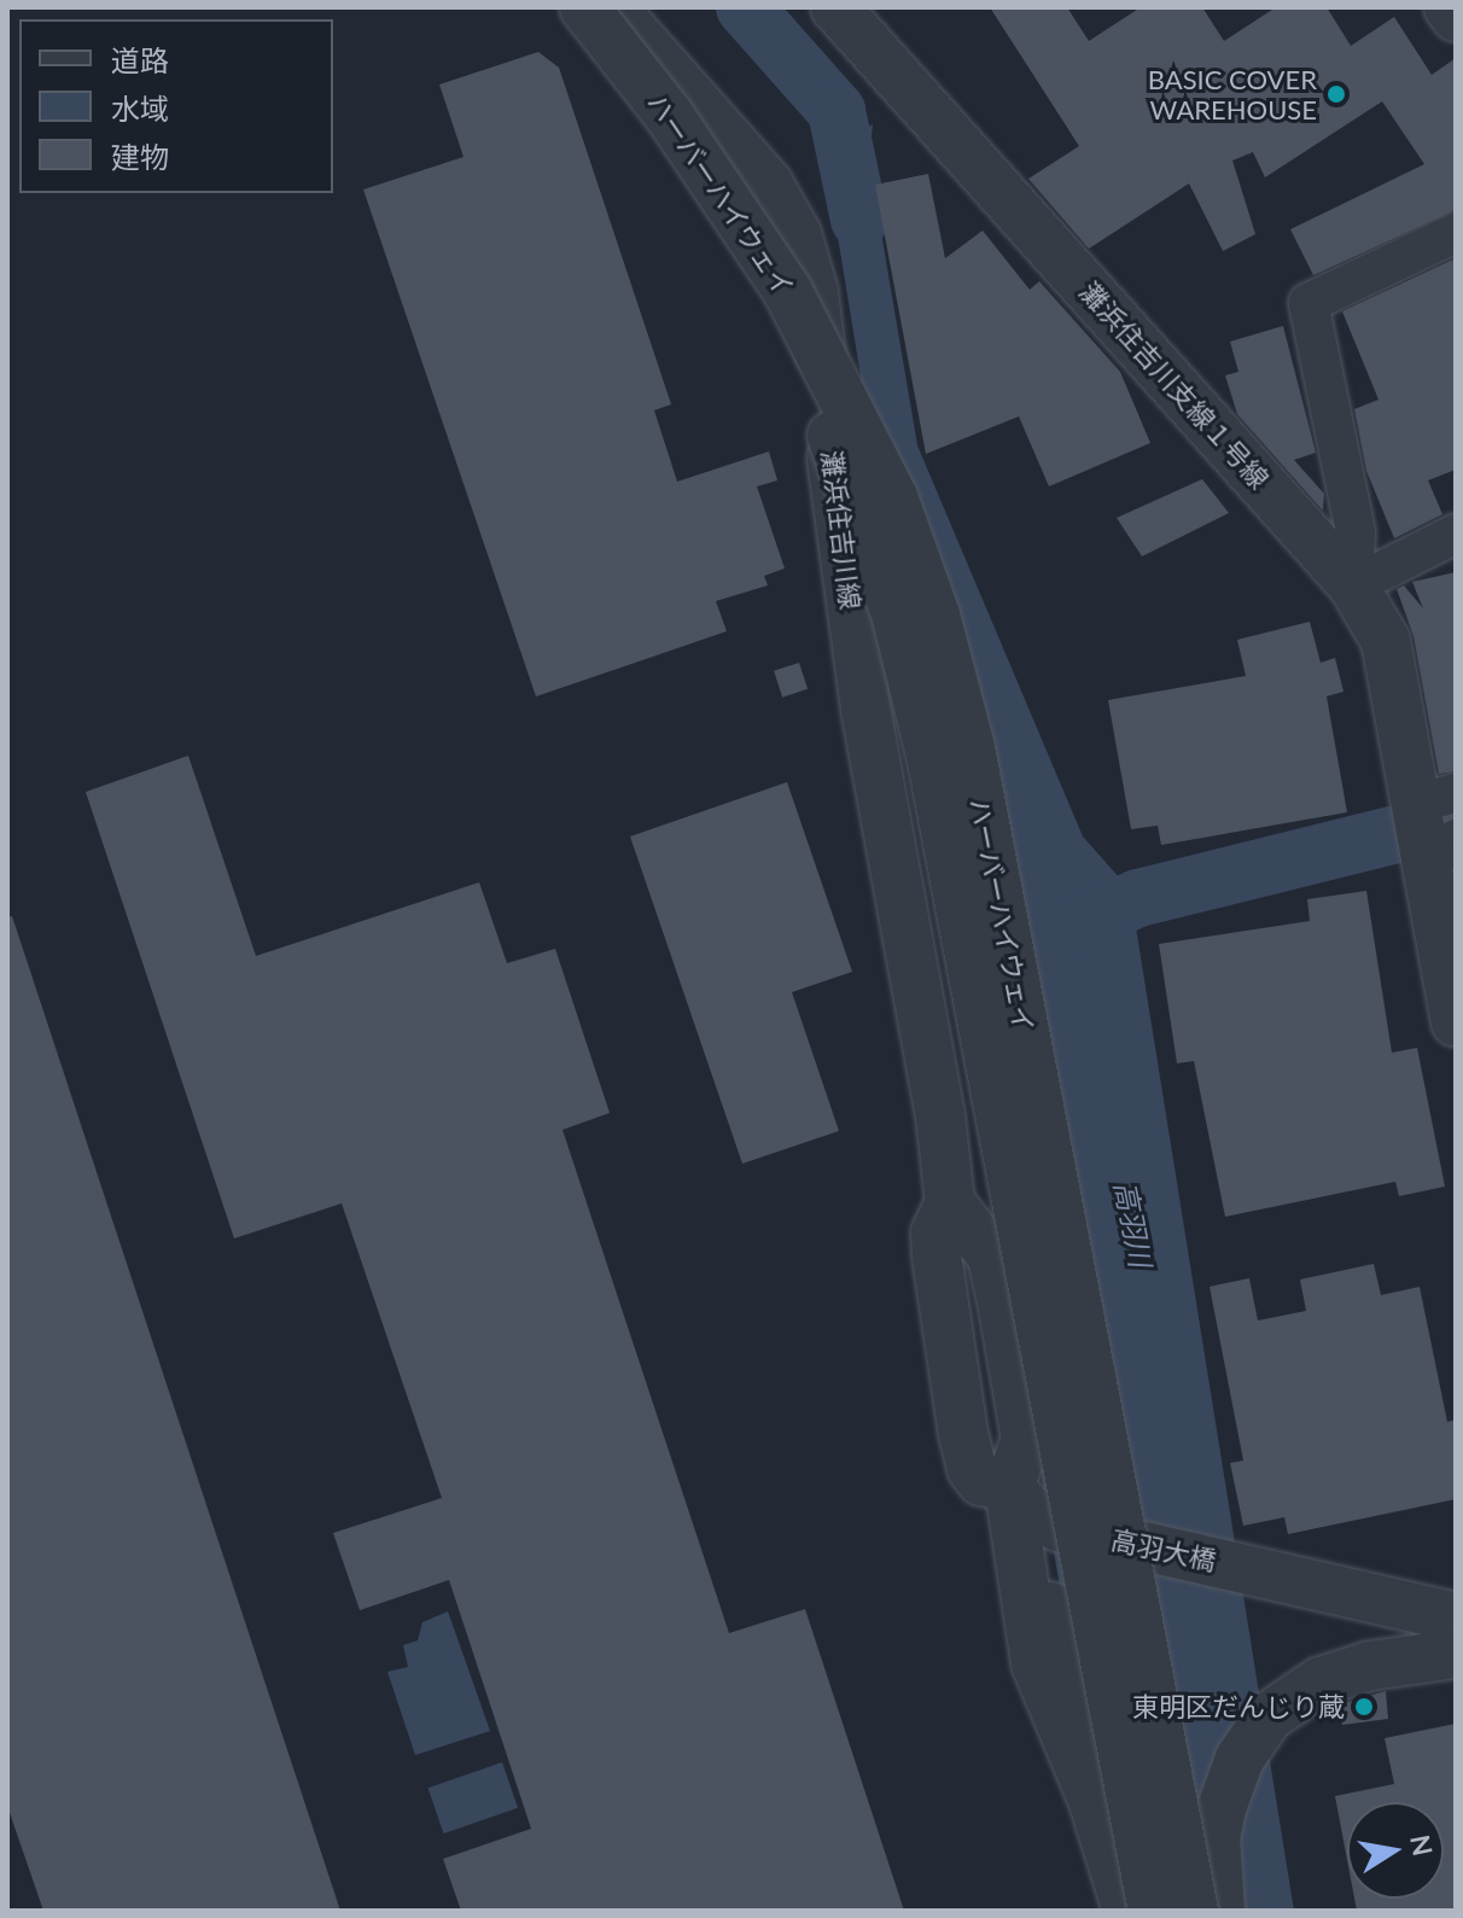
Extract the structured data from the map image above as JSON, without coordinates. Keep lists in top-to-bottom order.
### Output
{
  "streets": {
    "street": [
      "ハーバーハイウェイ",
      "灘浜住吉川支線１号線",
      "灘浜住吉川線",
      "高羽大橋"
    ]
  },
  "crossings": [
    ["灘浜住吉川線", "高羽大橋"]
  ],
  "water": ["高羽川"],
  "places": ["BASIC COVER WAREHOUSE", "東明区だんじり蔵"],
  "legend": ["道路", "水域", "建物"],
  "north": "right"
}
